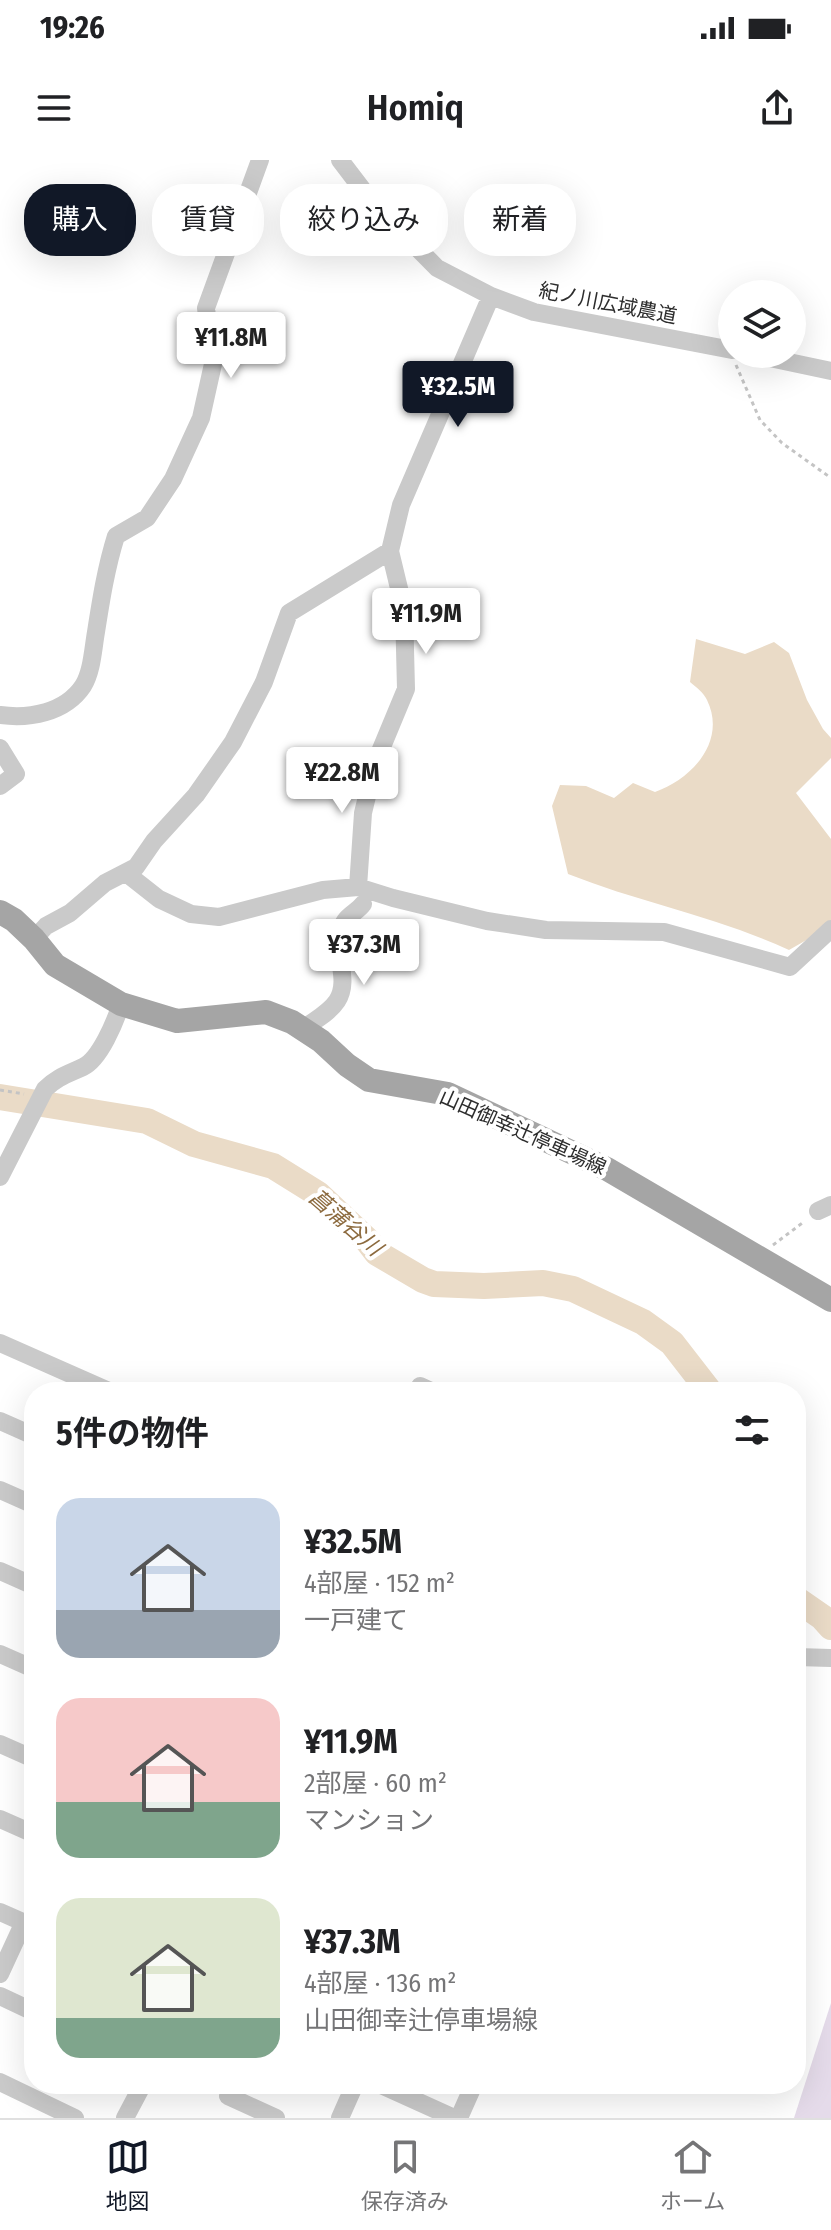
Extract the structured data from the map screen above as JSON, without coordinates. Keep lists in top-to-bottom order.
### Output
{
  "streets": {
    "main road": ["山田御幸辻停車場線"],
    "street": ["紀ノ川広域農道"]
  },
  "water": ["菖蒲谷川"],
  "page": {
    "status": "19:26",
    "header": "Homiq",
    "chip": [
      "購入",
      "賃貸",
      "絞り込み",
      "新着"
    ],
    "price": [
      "¥11.8M",
      "¥32.5M",
      "¥11.9M",
      "¥22.8M",
      "¥37.3M"
    ],
    "heading": "5件の物件",
    "list": [
      {
        "name": "¥32.5M",
        "note": "4部屋 · 152 m² · 一戸建て"
      },
      {
        "name": "¥11.9M",
        "note": "2部屋 · 60 m² · マンション"
      },
      {
        "name": "¥37.3M",
        "note": "4部屋 · 136 m² · 山田御幸辻停車場線"
      }
    ],
    "tabs": ["地図", "保存済み", "ホーム"]
  }
}
